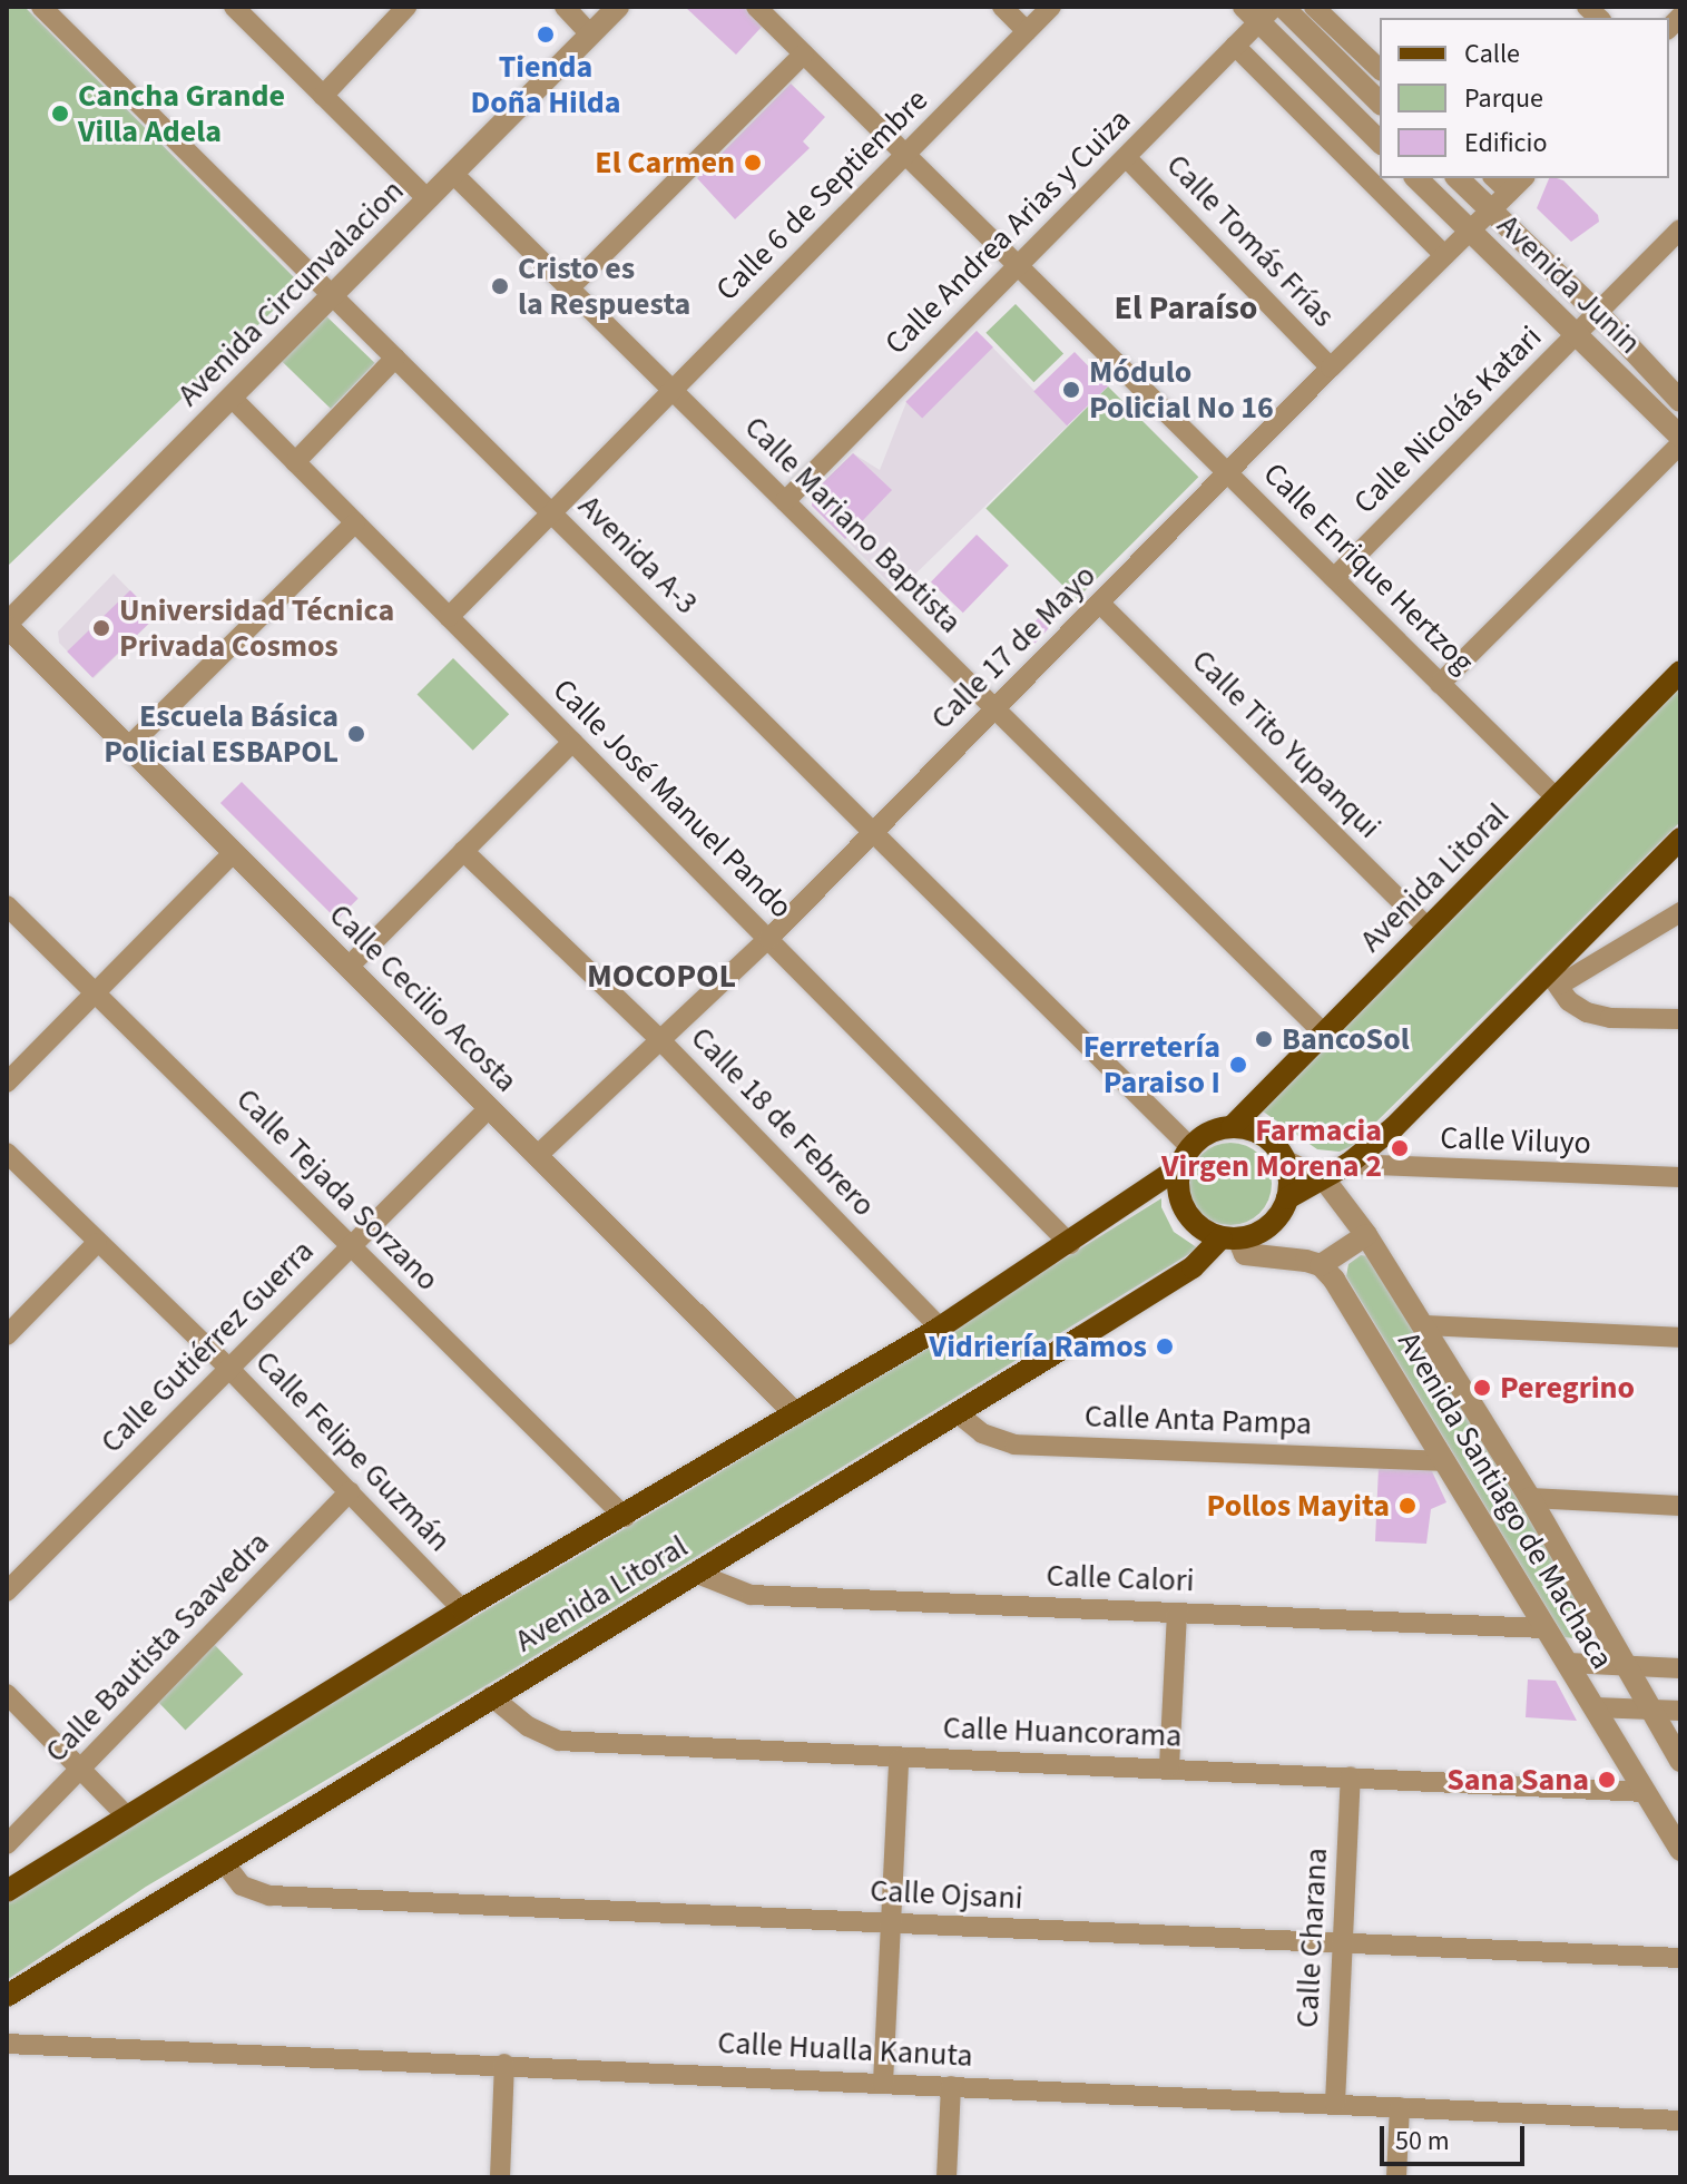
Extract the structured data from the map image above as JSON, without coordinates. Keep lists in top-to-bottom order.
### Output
{
  "streets": {
    "main road": ["Avenida Litoral"],
    "street": [
      "Calle 6 de Septiembre",
      "Calle Andrea Arias y Cuiza",
      "Calle Tomás Frías",
      "Avenida Junin",
      "Avenida Circunvalacion",
      "Calle Nicolás Katari",
      "Calle Mariano Baptista",
      "Avenida A-3",
      "Calle Enrique Hertzog",
      "Calle 17 de Mayo",
      "Calle Tito Yupanqui",
      "Calle José Manuel Pando",
      "Calle Cecilio Acosta",
      "Calle 18 de Febrero",
      "Calle Viluyo",
      "Calle Tejada Sorzano",
      "Calle Gutiérrez Guerra",
      "Calle Anta Pampa",
      "Calle Felipe Guzmán",
      "Avenida Santiago de Machaca",
      "Calle Calori",
      "Calle Bautista Saavedra",
      "Calle Huancorama",
      "Calle Ojsani",
      "Calle Charana",
      "Calle Hualla Kanuta"
    ]
  },
  "crossings": [
    ["Calle 6 de Septiembre", "Calle Mariano Baptista"],
    ["Calle 6 de Septiembre", "Avenida A-3"],
    ["Calle 6 de Septiembre", "Calle Enrique Hertzog"],
    ["Calle 6 de Septiembre", "Calle José Manuel Pando"],
    ["Calle Andrea Arias y Cuiza", "Calle Tomás Frías"],
    ["Calle Andrea Arias y Cuiza", "Calle Mariano Baptista"],
    ["Calle Andrea Arias y Cuiza", "Calle Enrique Hertzog"],
    ["Calle Tomás Frías", "Calle 17 de Mayo"],
    ["Avenida Junin", "Calle Nicolás Katari"],
    ["Avenida Junin", "Calle 17 de Mayo"],
    ["Avenida Circunvalacion", "Calle Mariano Baptista"],
    ["Avenida Circunvalacion", "Avenida A-3"],
    ["Avenida Circunvalacion", "Calle José Manuel Pando"],
    ["Avenida Circunvalacion", "Calle Cecilio Acosta"],
    ["Calle Nicolás Katari", "Calle Enrique Hertzog"],
    ["Calle Mariano Baptista", "Calle 17 de Mayo"],
    ["Calle Mariano Baptista", "Avenida Litoral"],
    ["Avenida A-3", "Calle 17 de Mayo"],
    ["Avenida A-3", "Avenida Litoral"],
    ["Avenida A-3", "Avenida Santiago de Machaca"],
    ["Calle Enrique Hertzog", "Calle 17 de Mayo"],
    ["Calle Enrique Hertzog", "Avenida Litoral"],
    ["Calle 17 de Mayo", "Calle Tito Yupanqui"],
    ["Calle 17 de Mayo", "Calle José Manuel Pando"],
    ["Calle 17 de Mayo", "Calle Cecilio Acosta"],
    ["Calle 17 de Mayo", "Calle 18 de Febrero"],
    ["Calle Tito Yupanqui", "Avenida Litoral"],
    ["Calle José Manuel Pando", "Avenida Litoral"],
    ["Avenida Litoral", "Calle Cecilio Acosta"],
    ["Avenida Litoral", "Calle 18 de Febrero"],
    ["Avenida Litoral", "Calle Tejada Sorzano"],
    ["Avenida Litoral", "Calle Anta Pampa"],
    ["Avenida Litoral", "Calle Felipe Guzmán"],
    ["Avenida Litoral", "Avenida Santiago de Machaca"],
    ["Avenida Litoral", "Calle Calori"],
    ["Avenida Litoral", "Calle Huancorama"],
    ["Avenida Litoral", "Calle Ojsani"],
    ["Calle Cecilio Acosta", "Calle Gutiérrez Guerra"],
    ["Calle Tejada Sorzano", "Calle Gutiérrez Guerra"],
    ["Calle Gutiérrez Guerra", "Calle Felipe Guzmán"],
    ["Calle Anta Pampa", "Avenida Santiago de Machaca"],
    ["Calle Felipe Guzmán", "Calle Bautista Saavedra"],
    ["Avenida Santiago de Machaca", "Calle Calori"],
    ["Avenida Santiago de Machaca", "Calle Huancorama"],
    ["Calle Huancorama", "Calle Charana"],
    ["Calle Ojsani", "Calle Charana"],
    ["Calle Charana", "Calle Hualla Kanuta"]
  ],
  "districts": ["El Paraíso", "MOCOPOL"],
  "places": [
    "Tienda Doña Hilda",
    "Cancha Grande Villa Adela",
    "El Carmen",
    "Cristo es la Respuesta",
    "Módulo Policial No 16",
    "Universidad Técnica Privada Cosmos",
    "Escuela Básica Policial ESBAPOL",
    "BancoSol",
    "Ferretería Paraiso I",
    "Farmacia Virgen Morena 2",
    "Vidriería Ramos",
    "Peregrino",
    "Pollos Mayita",
    "Sana Sana"
  ],
  "legend": ["Calle", "Parque", "Edificio"],
  "scale_bar": "50 m"
}
